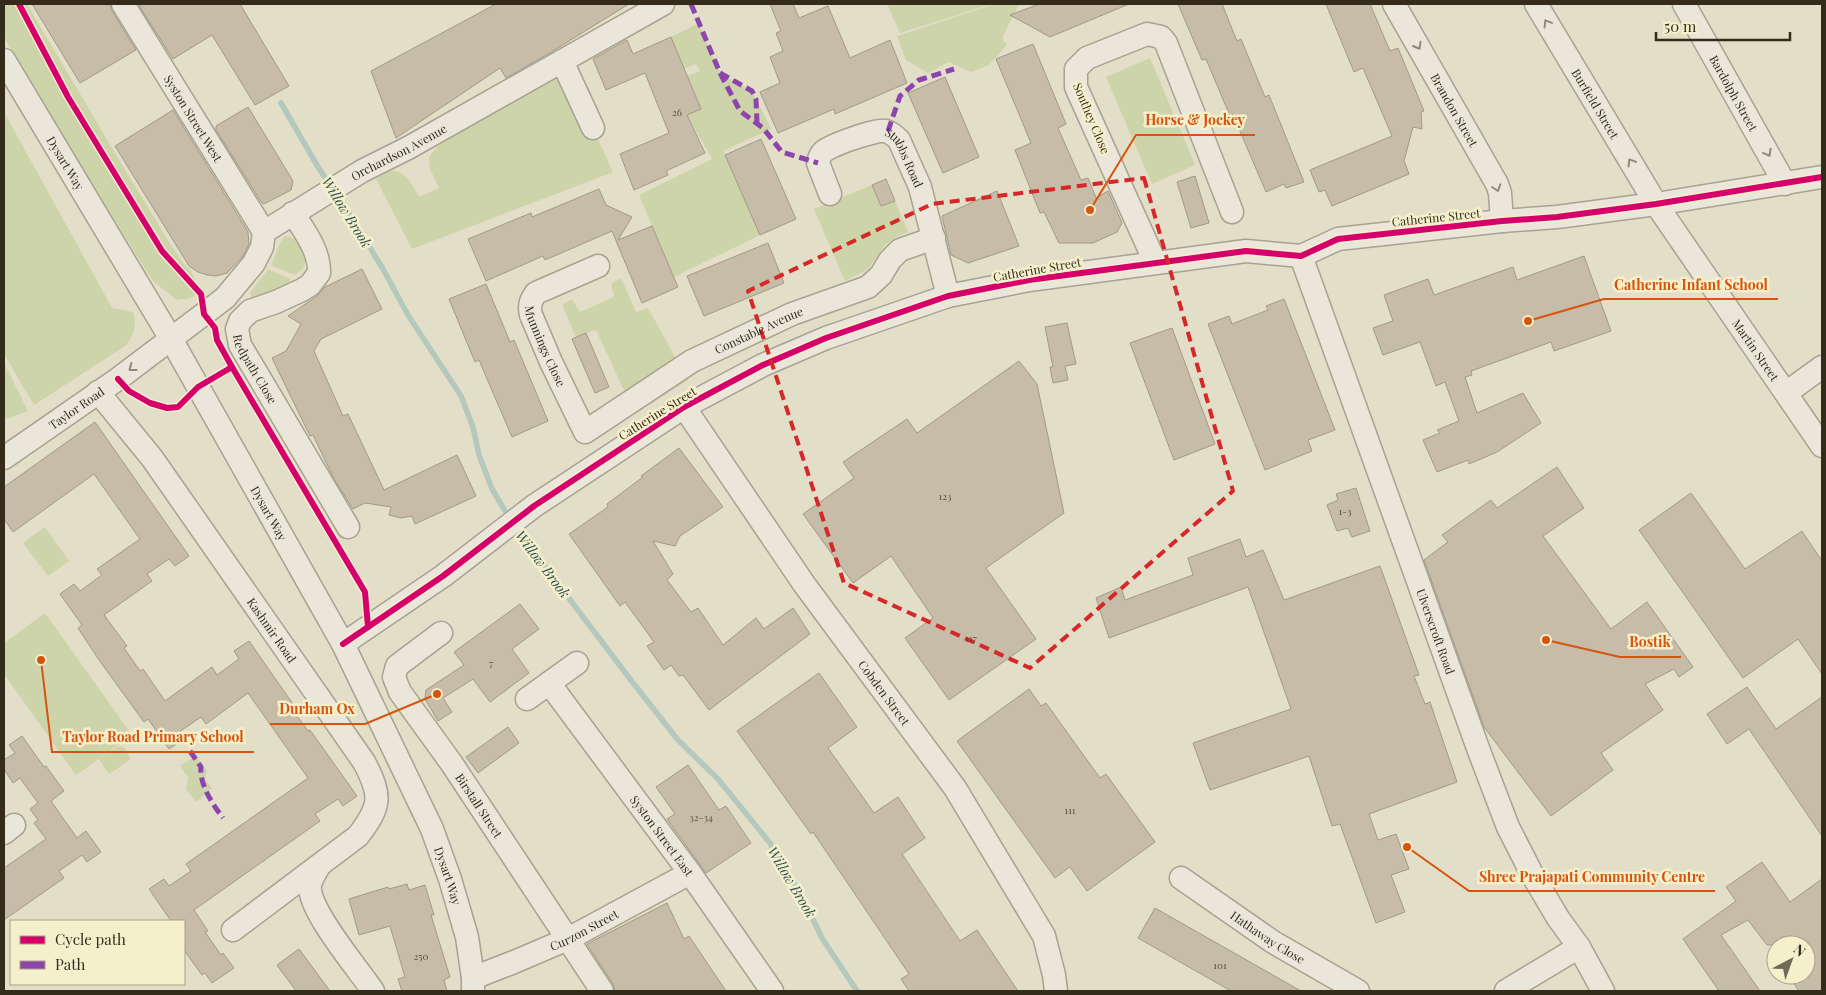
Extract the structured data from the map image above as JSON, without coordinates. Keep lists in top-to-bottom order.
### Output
{
  "streets": {
    "street": [
      "Bardolph Street",
      "Burfield Street",
      "Brandon Street",
      "Syston Street West",
      "Southey Close",
      "Orchardson Avenue",
      "Stubbs Road",
      "Dysart Way",
      "Catherine Street",
      "Constable Avenue",
      "Munnings Close",
      "Martin Street",
      "Redpath Close",
      "Taylor Road",
      "Kashmir Road",
      "Ulverscroft Road",
      "Cobden Street",
      "Birstall Street",
      "Syston Street East",
      "Curzon Street",
      "Hathaway Close"
    ]
  },
  "crossings": [
    ["Bardolph Street", "Catherine Street"],
    ["Burfield Street", "Catherine Street"],
    ["Burfield Street", "Martin Street"],
    ["Brandon Street", "Catherine Street"],
    ["Syston Street West", "Orchardson Avenue"],
    ["Southey Close", "Catherine Street"],
    ["Orchardson Avenue", "Redpath Close"],
    ["Stubbs Road", "Catherine Street"],
    ["Stubbs Road", "Constable Avenue"],
    ["Dysart Way", "Catherine Street"],
    ["Dysart Way", "Taylor Road"],
    ["Dysart Way", "Curzon Street"],
    ["Catherine Street", "Martin Street"],
    ["Catherine Street", "Ulverscroft Road"],
    ["Catherine Street", "Cobden Street"],
    ["Constable Avenue", "Munnings Close"],
    ["Taylor Road", "Kashmir Road"],
    ["Birstall Street", "Curzon Street"],
    ["Syston Street East", "Curzon Street"]
  ],
  "one_way": [
    "Bardolph Street",
    "Burfield Street",
    "Brandon Street",
    "Taylor Road"
  ],
  "water": ["Willow Brook"],
  "places": [
    "Horse & Jockey",
    "Catherine Infant School",
    "Bostik",
    "Taylor Road Primary School",
    "Durham Ox",
    "Shree Prajapati Community Centre"
  ],
  "house_numbers": [
    "26",
    "123",
    "1-3",
    "117",
    "7",
    "111",
    "32-34",
    "250",
    "101"
  ],
  "legend": ["Cycle path", "Path"],
  "scale_bar": "50 m",
  "north": "top right"
}
